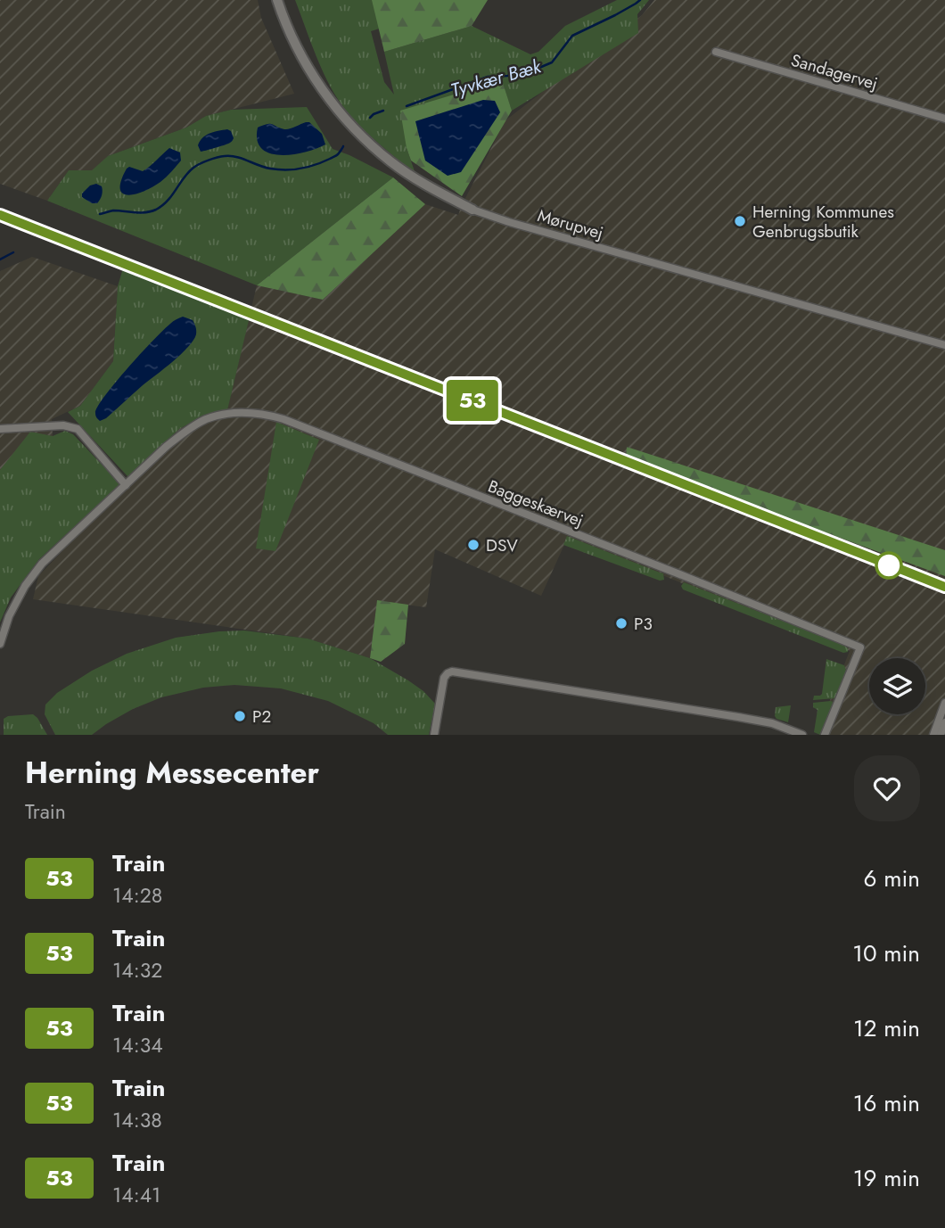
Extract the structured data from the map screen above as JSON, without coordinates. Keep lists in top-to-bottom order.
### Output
{
  "streets": {
    "street": ["Sandagervej", "Mørupvej", "Baggeskærvej"]
  },
  "water": ["Tyvkær Bæk"],
  "places": [
    "Herning Kommunes Genbrugsbutik",
    "DSV",
    "P3",
    "P2"
  ],
  "page": {
    "on_map": "53",
    "heading": ["Herning Messecenter", "Train"],
    "list": [
      {
        "mark": "53",
        "name": "Train",
        "note": "14:28",
        "value": "6 min"
      },
      {
        "mark": "53",
        "name": "Train",
        "note": "14:32",
        "value": "10 min"
      },
      {
        "mark": "53",
        "name": "Train",
        "note": "14:34",
        "value": "12 min"
      },
      {
        "mark": "53",
        "name": "Train",
        "note": "14:38",
        "value": "16 min"
      },
      {
        "mark": "53",
        "name": "Train",
        "note": "14:41",
        "value": "19 min"
      }
    ]
  }
}
